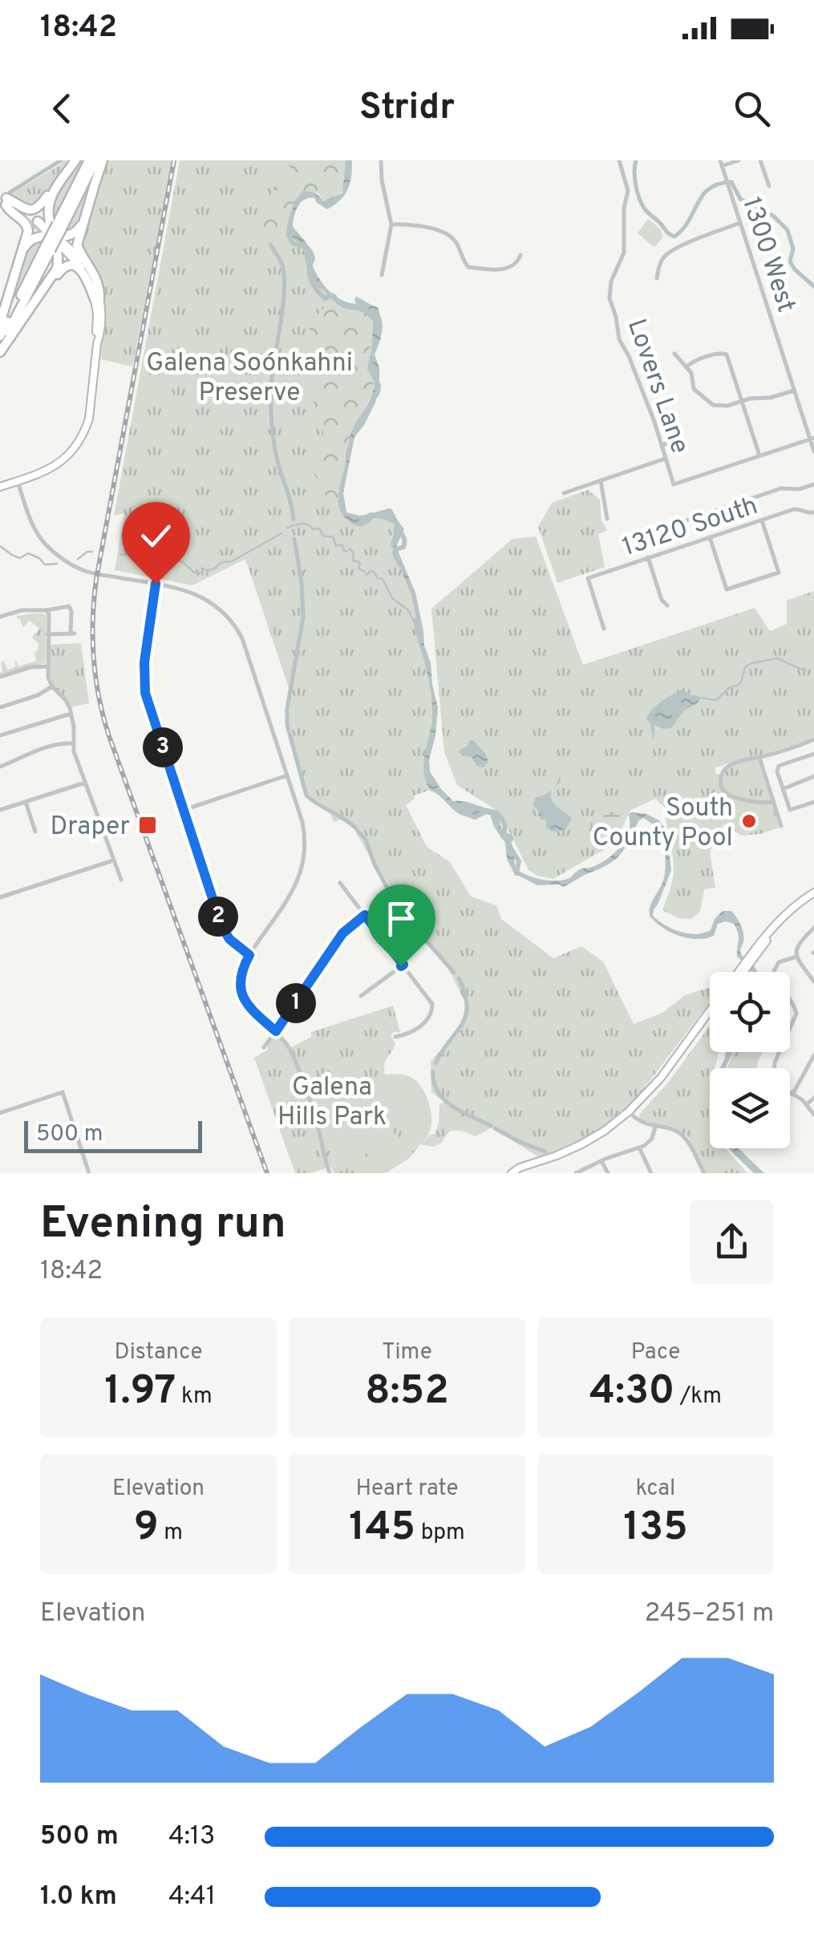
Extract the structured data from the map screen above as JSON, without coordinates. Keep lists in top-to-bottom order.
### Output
{
  "streets": {
    "street": ["1300 West", "Lovers Lane", "13120 South"]
  },
  "parks": ["Galena Soónkahni Preserve", "Galena Hills Park"],
  "places": {
    "other": ["South County Pool"],
    "transit": ["Draper"]
  },
  "scale_bar": "500 m",
  "page": {
    "status": "18:42",
    "header": "Stridr",
    "pins": ["3", "2", "1"],
    "scale": "500 m",
    "heading": ["Evening run", "18:42"],
    "stats": [
      ["Distance", "1.97 km"],
      ["Time", "8:52"],
      ["Pace", "4:30 /km"],
      ["Elevation", "9 m"],
      ["Heart rate", "145 bpm"],
      ["kcal", "135"]
    ],
    "chart": ["Elevation", "245–251 m"],
    "list": [
      {
        "name": "500 m",
        "note": "4:13"
      },
      {
        "name": "1.0 km",
        "note": "4:41"
      }
    ]
  }
}
